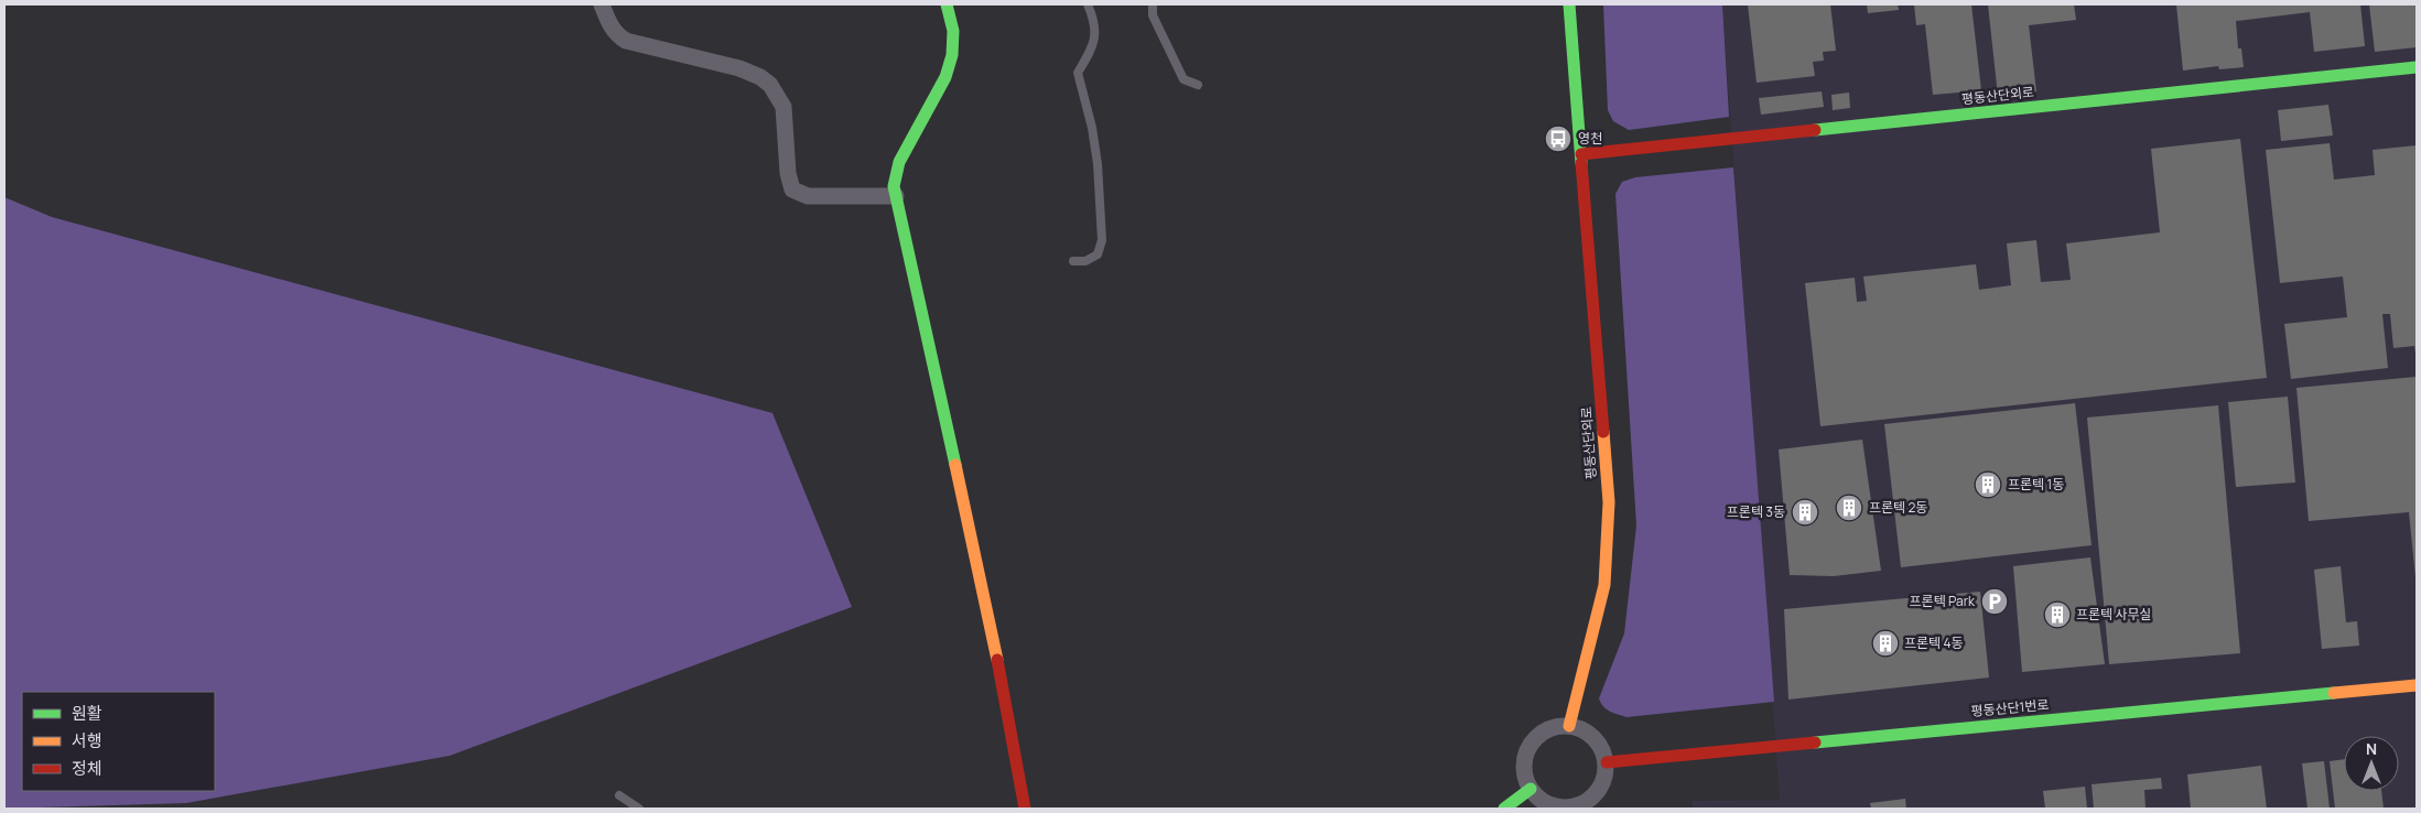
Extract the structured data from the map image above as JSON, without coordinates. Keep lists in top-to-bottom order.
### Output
{
  "streets": {
    "street": ["평동산단외로", "평동산단1번로"]
  },
  "crossings": [
    ["평동산단외로", "평동산단1번로"]
  ],
  "places": {
    "bus stop": ["영천"],
    "building": [
      "프론텍 1동",
      "프론텍 2동",
      "프론텍 3동",
      "프론텍 사무실",
      "프론텍 4동"
    ],
    "parking": ["프론텍 Park"]
  },
  "legend": ["원활", "서행", "정체"],
  "north": "top"
}
